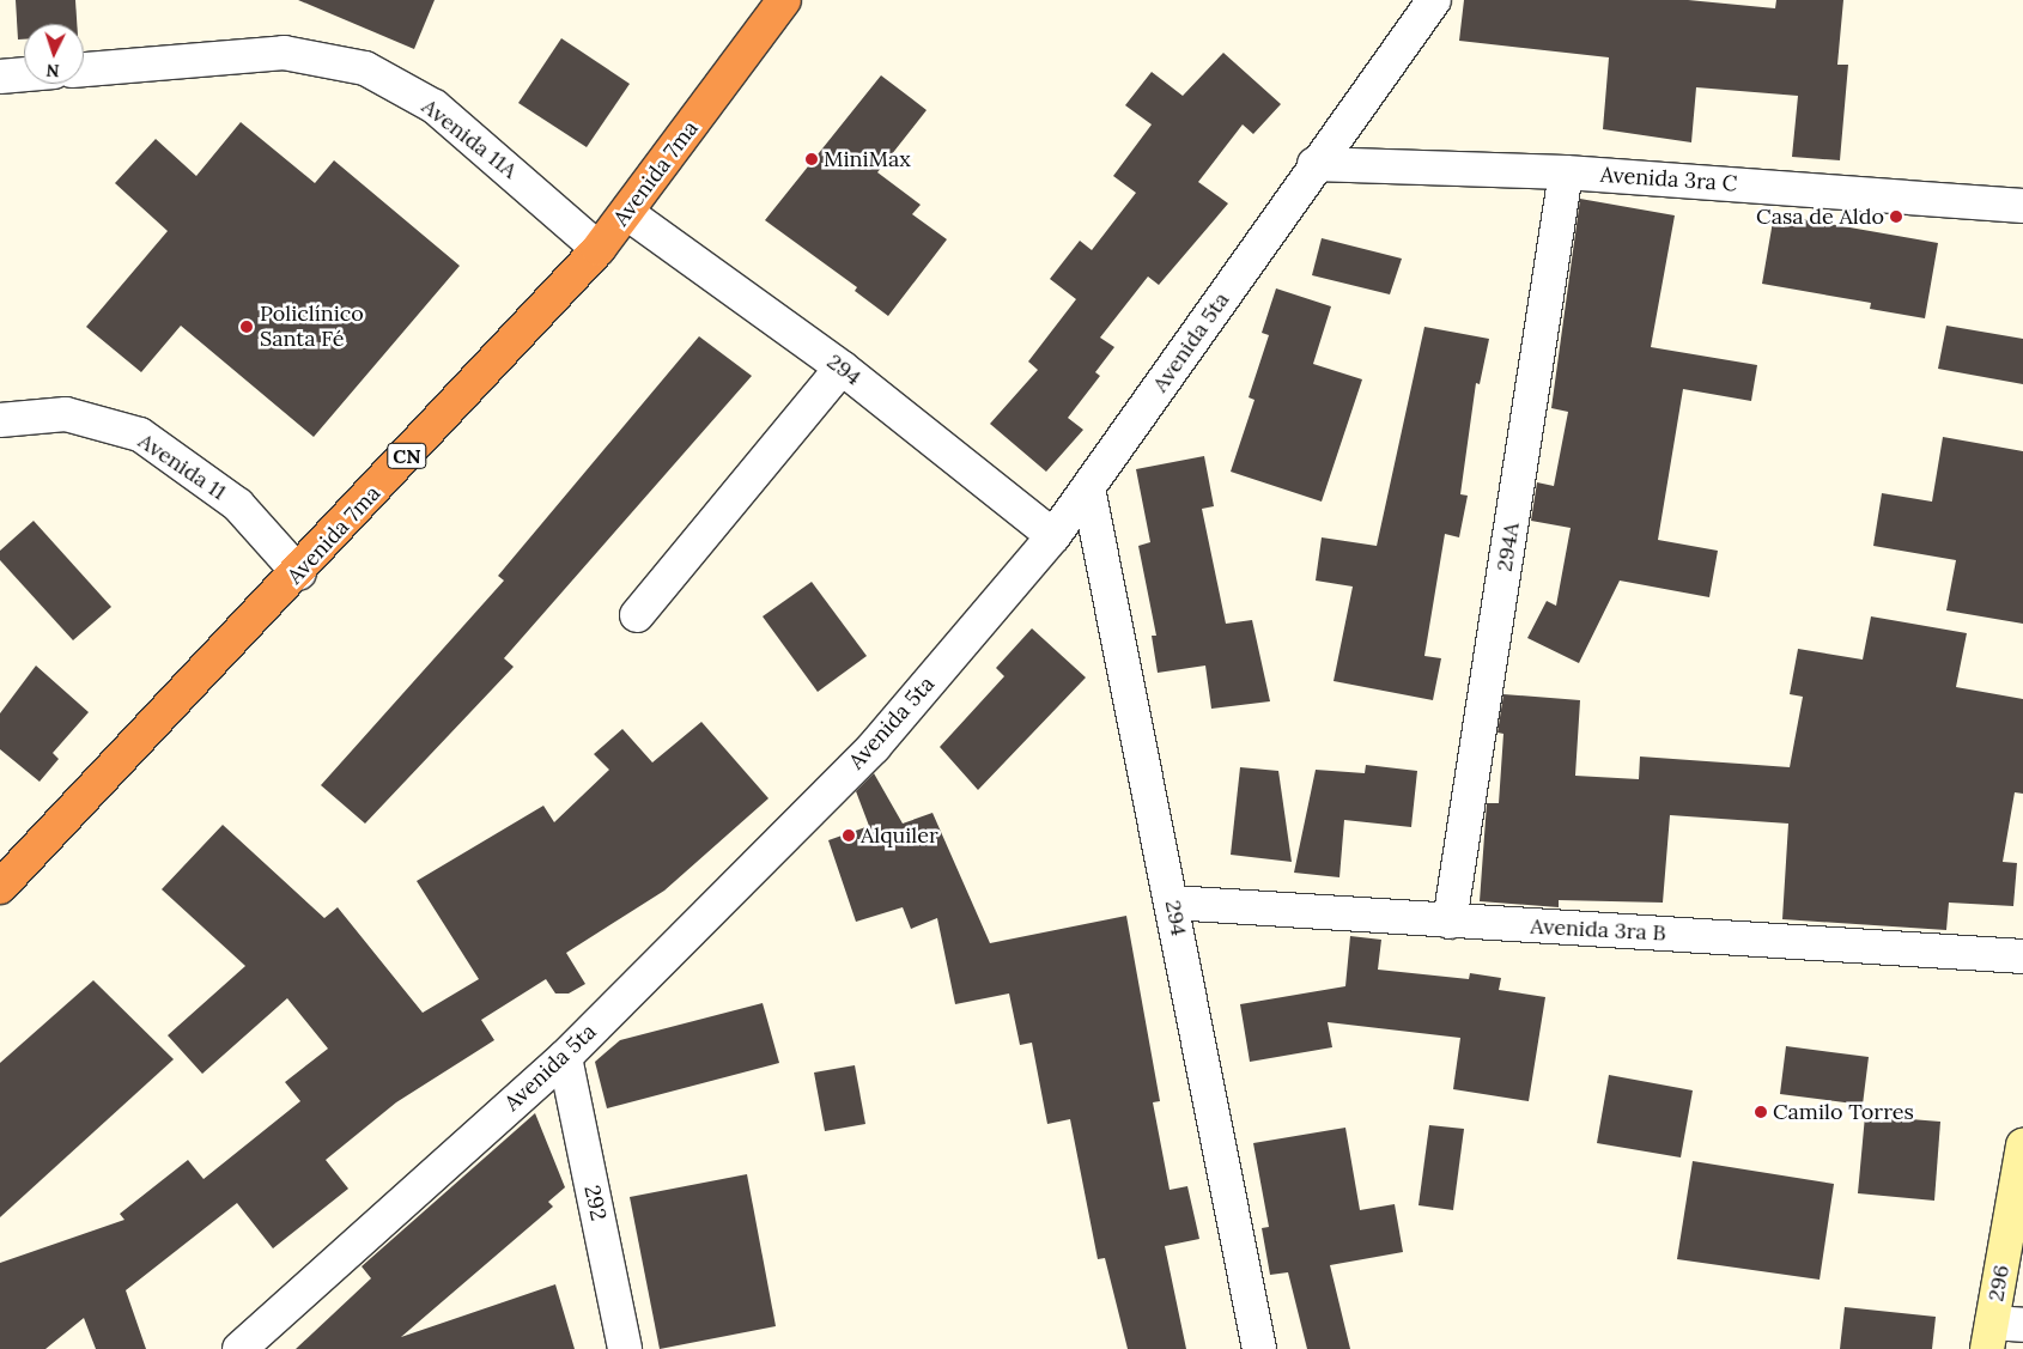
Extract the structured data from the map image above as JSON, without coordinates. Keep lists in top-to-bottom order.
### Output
{
  "streets": {
    "highway": ["Avenida 7ma", "CN"],
    "street": [
      "Avenida 11A",
      "Avenida 3ra C",
      "Avenida 5ta",
      "294",
      "Avenida 11",
      "294A",
      "Avenida 3ra B",
      "292",
      "296"
    ]
  },
  "crossings": [
    ["Avenida 11A", "Avenida 7ma"],
    ["Avenida 7ma", "294"],
    ["Avenida 7ma", "Avenida 11"],
    ["Avenida 3ra C", "Avenida 5ta"],
    ["Avenida 3ra C", "294A"],
    ["Avenida 5ta", "294"],
    ["Avenida 5ta", "292"],
    ["294", "Avenida 3ra B"],
    ["294A", "Avenida 3ra B"]
  ],
  "places": [
    "MiniMax",
    "Casa de Aldo",
    "Policlínico Santa Fé",
    "Alquiler",
    "Camilo Torres"
  ],
  "north": "bottom"
}
